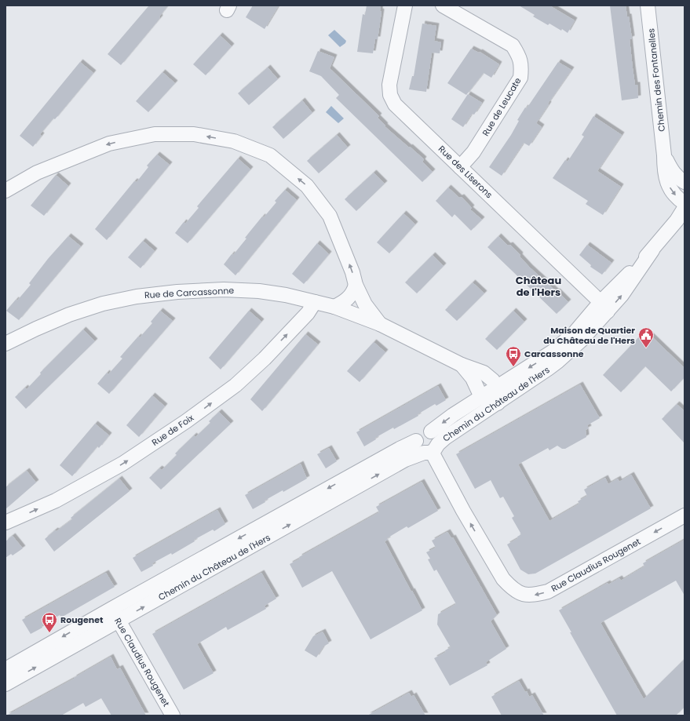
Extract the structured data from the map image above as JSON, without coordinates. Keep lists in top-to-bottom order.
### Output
{
  "streets": {
    "street": [
      "Chemin des Fontanelles",
      "Rue de Leucate",
      "Rue des Liserons",
      "Rue de Carcassonne",
      "Chemin du Château de l'Hers",
      "Rue de Foix",
      "Rue Claudius Rougenet"
    ]
  },
  "crossings": [
    ["Rue de Leucate", "Rue des Liserons"],
    ["Rue des Liserons", "Chemin du Château de l'Hers"],
    ["Rue de Carcassonne", "Chemin du Château de l'Hers"],
    ["Rue de Carcassonne", "Rue de Foix"],
    ["Chemin du Château de l'Hers", "Rue Claudius Rougenet"]
  ],
  "one_way": ["Rue de Foix"],
  "districts": ["Château de l'Hers"],
  "places": {
    "public building": ["Maison de Quartier du Château de l'Hers"],
    "bus stop": ["Carcassonne", "Rougenet"]
  }
}
